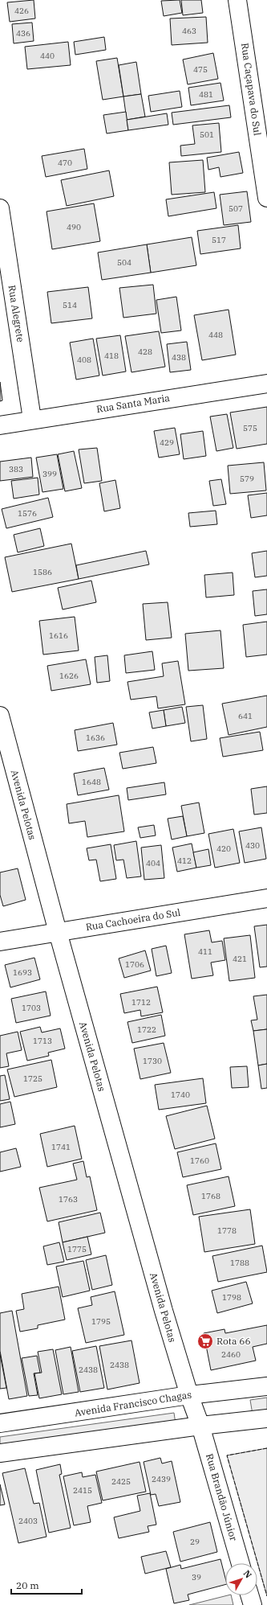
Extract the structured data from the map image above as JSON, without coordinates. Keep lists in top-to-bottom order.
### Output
{
  "streets": {
    "street": [
      "Rua Caçapava do Sul",
      "Rua Alegrete",
      "Rua Santa Maria",
      "Avenida Pelotas",
      "Rua Cachoeira do Sul",
      "Avenida Francisco Chagas",
      "Rua Brandão Júnior"
    ]
  },
  "crossings": [
    ["Rua Alegrete", "Rua Santa Maria"],
    ["Avenida Pelotas", "Rua Cachoeira do Sul"],
    ["Avenida Pelotas", "Avenida Francisco Chagas"],
    ["Avenida Pelotas", "Rua Brandão Júnior"]
  ],
  "places": {
    "supermarket": ["Rota 66"]
  },
  "house_numbers": [
    "426",
    "463",
    "436",
    "440",
    "475",
    "481",
    "501",
    "470",
    "507",
    "490",
    "517",
    "504",
    "514",
    "448",
    "428",
    "418",
    "438",
    "408",
    "575",
    "429",
    "383",
    "399",
    "579",
    "1576",
    "1586",
    "1616",
    "1626",
    "641",
    "1636",
    "1648",
    "430",
    "420",
    "412",
    "404",
    "411",
    "421",
    "1706",
    "1693",
    "1712",
    "1703",
    "1722",
    "1713",
    "1730",
    "1725",
    "1740",
    "1741",
    "1760",
    "1768",
    "1763",
    "1778",
    "1775",
    "1788",
    "1798",
    "1795",
    "2460",
    "2438",
    "2438",
    "2439",
    "2425",
    "2415",
    "2403",
    "29",
    "39"
  ],
  "scale_bar": "20 m",
  "north": "top right"
}
